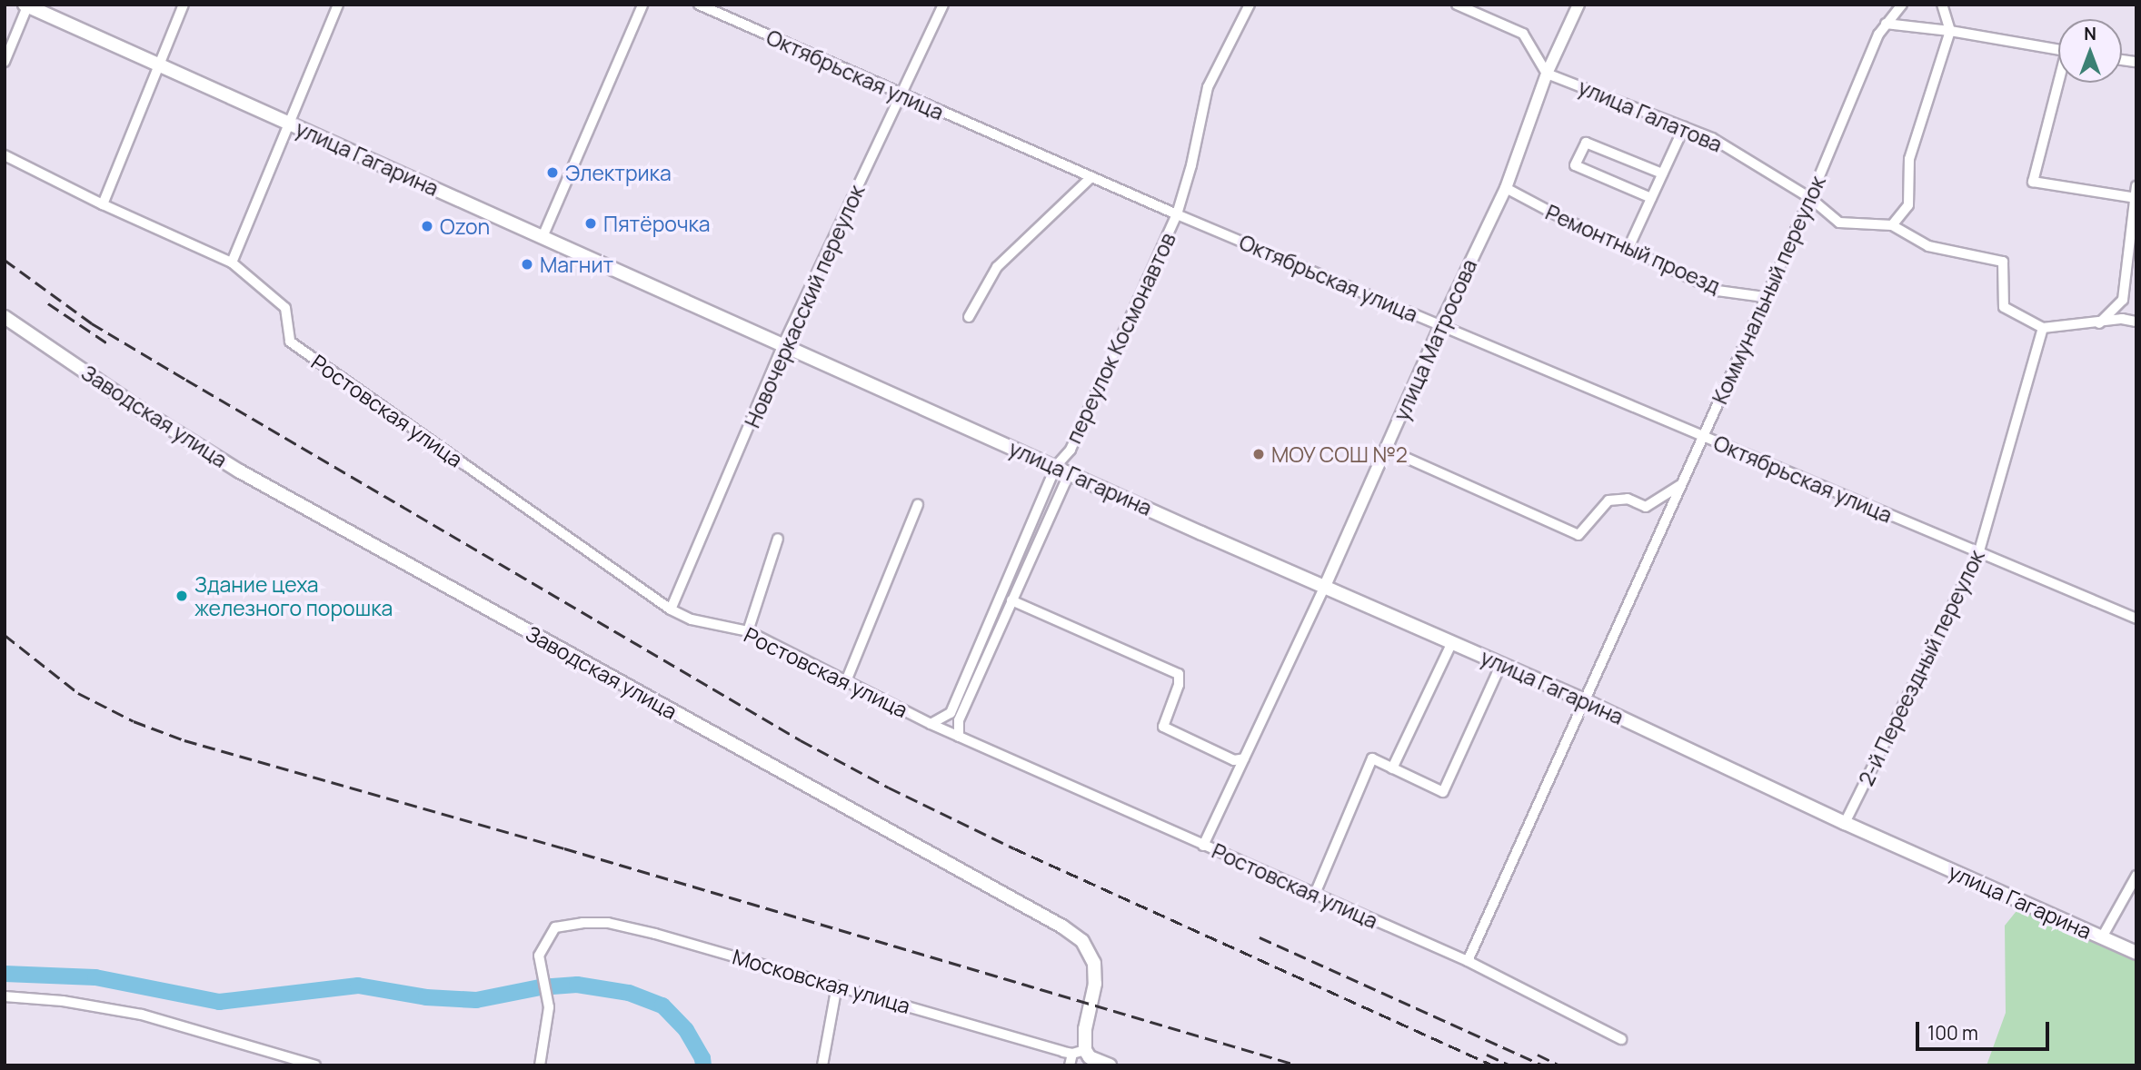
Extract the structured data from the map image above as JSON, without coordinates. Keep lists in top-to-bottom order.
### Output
{
  "streets": {
    "main road": ["улица Гагарина", "Заводская улица"],
    "street": [
      "Октябрьская улица",
      "улица Галатова",
      "Ремонтный проезд",
      "Коммунальный переулок",
      "Новочеркасский переулок",
      "переулок Космонавтов",
      "улица Матросова",
      "Ростовская улица",
      "2-й Переездный переулок",
      "Московская улица"
    ]
  },
  "crossings": [
    ["Октябрьская улица", "Коммунальный переулок"],
    ["Октябрьская улица", "Новочеркасский переулок"],
    ["Октябрьская улица", "переулок Космонавтов"],
    ["Октябрьская улица", "улица Матросова"],
    ["Октябрьская улица", "2-й Переездный переулок"],
    ["улица Галатова", "Коммунальный переулок"],
    ["улица Галатова", "улица Матросова"],
    ["улица Галатова", "2-й Переездный переулок"],
    ["улица Гагарина", "Коммунальный переулок"],
    ["улица Гагарина", "Новочеркасский переулок"],
    ["улица Гагарина", "переулок Космонавтов"],
    ["улица Гагарина", "улица Матросова"],
    ["улица Гагарина", "2-й Переездный переулок"],
    ["Ремонтный проезд", "Коммунальный переулок"],
    ["Ремонтный проезд", "улица Матросова"],
    ["Коммунальный переулок", "Ростовская улица"],
    ["Новочеркасский переулок", "Ростовская улица"],
    ["переулок Космонавтов", "Ростовская улица"],
    ["улица Матросова", "Ростовская улица"],
    ["Заводская улица", "Московская улица"]
  ],
  "places": [
    "Электрика",
    "Пятёрочка",
    "Ozon",
    "Магнит",
    "МОУ СОШ №2",
    "Здание цеха железного порошка"
  ],
  "scale_bar": "100 m",
  "north": "top"
}
